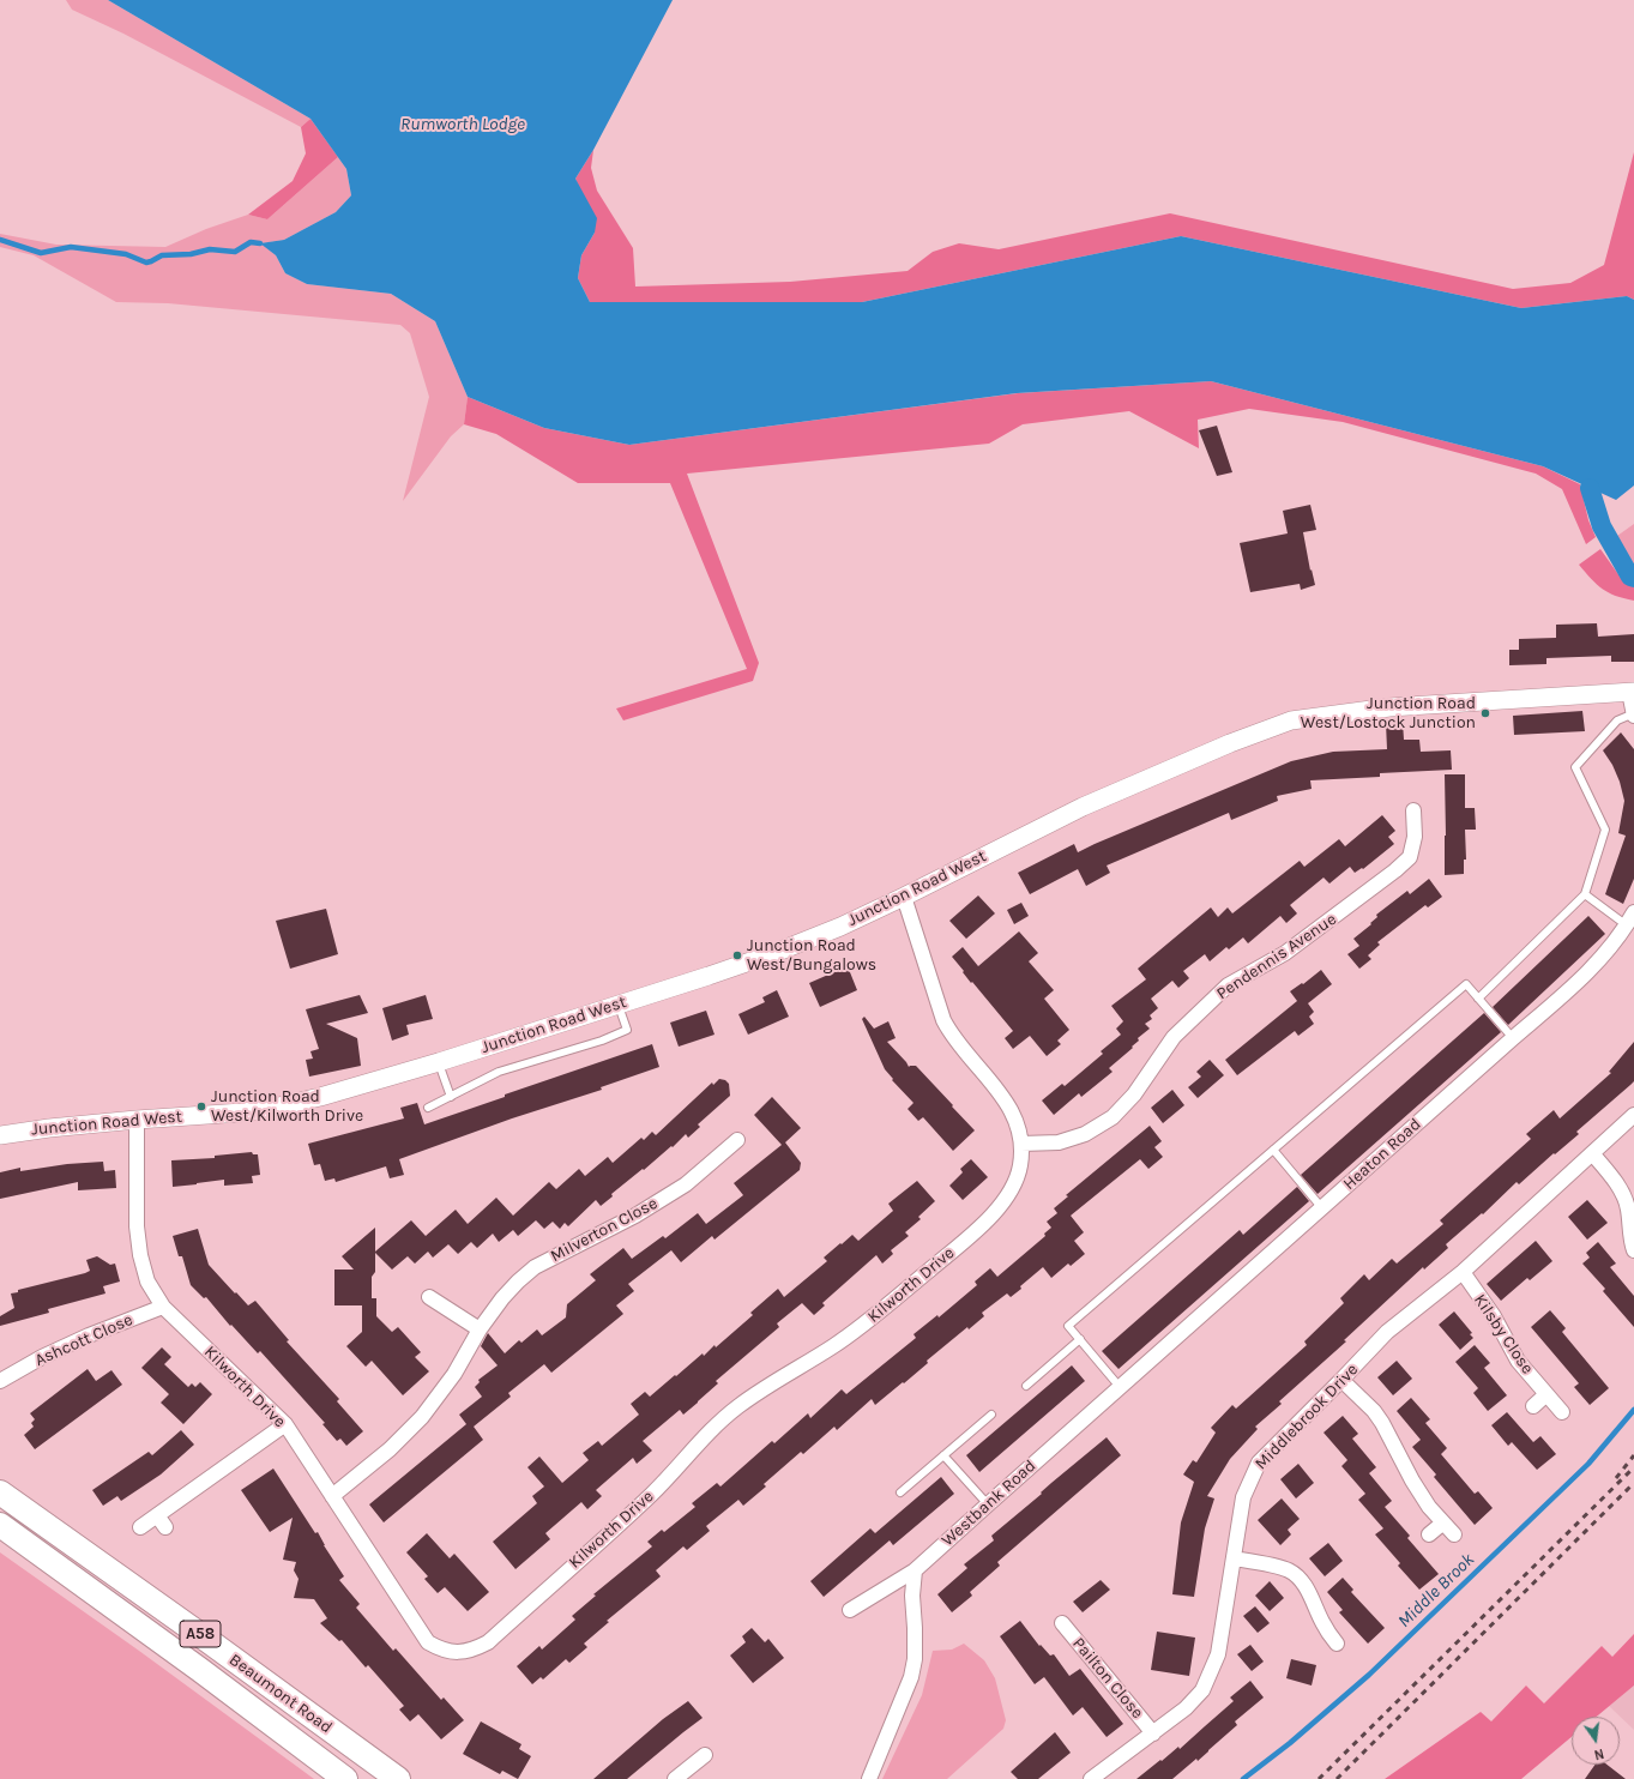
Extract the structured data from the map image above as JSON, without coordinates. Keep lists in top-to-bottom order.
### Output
{
  "streets": {
    "highway": ["A58", "Beaumont Road"],
    "street": [
      "Junction Road West",
      "Pendennis Avenue",
      "Heaton Road",
      "Milverton Close",
      "Kilworth Drive",
      "Kilsby Close",
      "Ashcott Close",
      "Middlebrook Drive",
      "Westbank Road",
      "Pailton Close"
    ]
  },
  "crossings": [
    ["Junction Road West", "Kilworth Drive"],
    ["Pendennis Avenue", "Kilworth Drive"],
    ["Heaton Road", "Westbank Road"],
    ["Milverton Close", "Kilworth Drive"],
    ["Kilworth Drive", "Ashcott Close"],
    ["Kilsby Close", "Middlebrook Drive"],
    ["Middlebrook Drive", "Pailton Close"]
  ],
  "water": ["Rumworth Lodge", "Middle Brook"],
  "places": ["Junction Road West/Lostock Junction", "Junction Road West/Bungalows", "Junction Road West/Kilworth Drive"],
  "north": "bottom"
}
